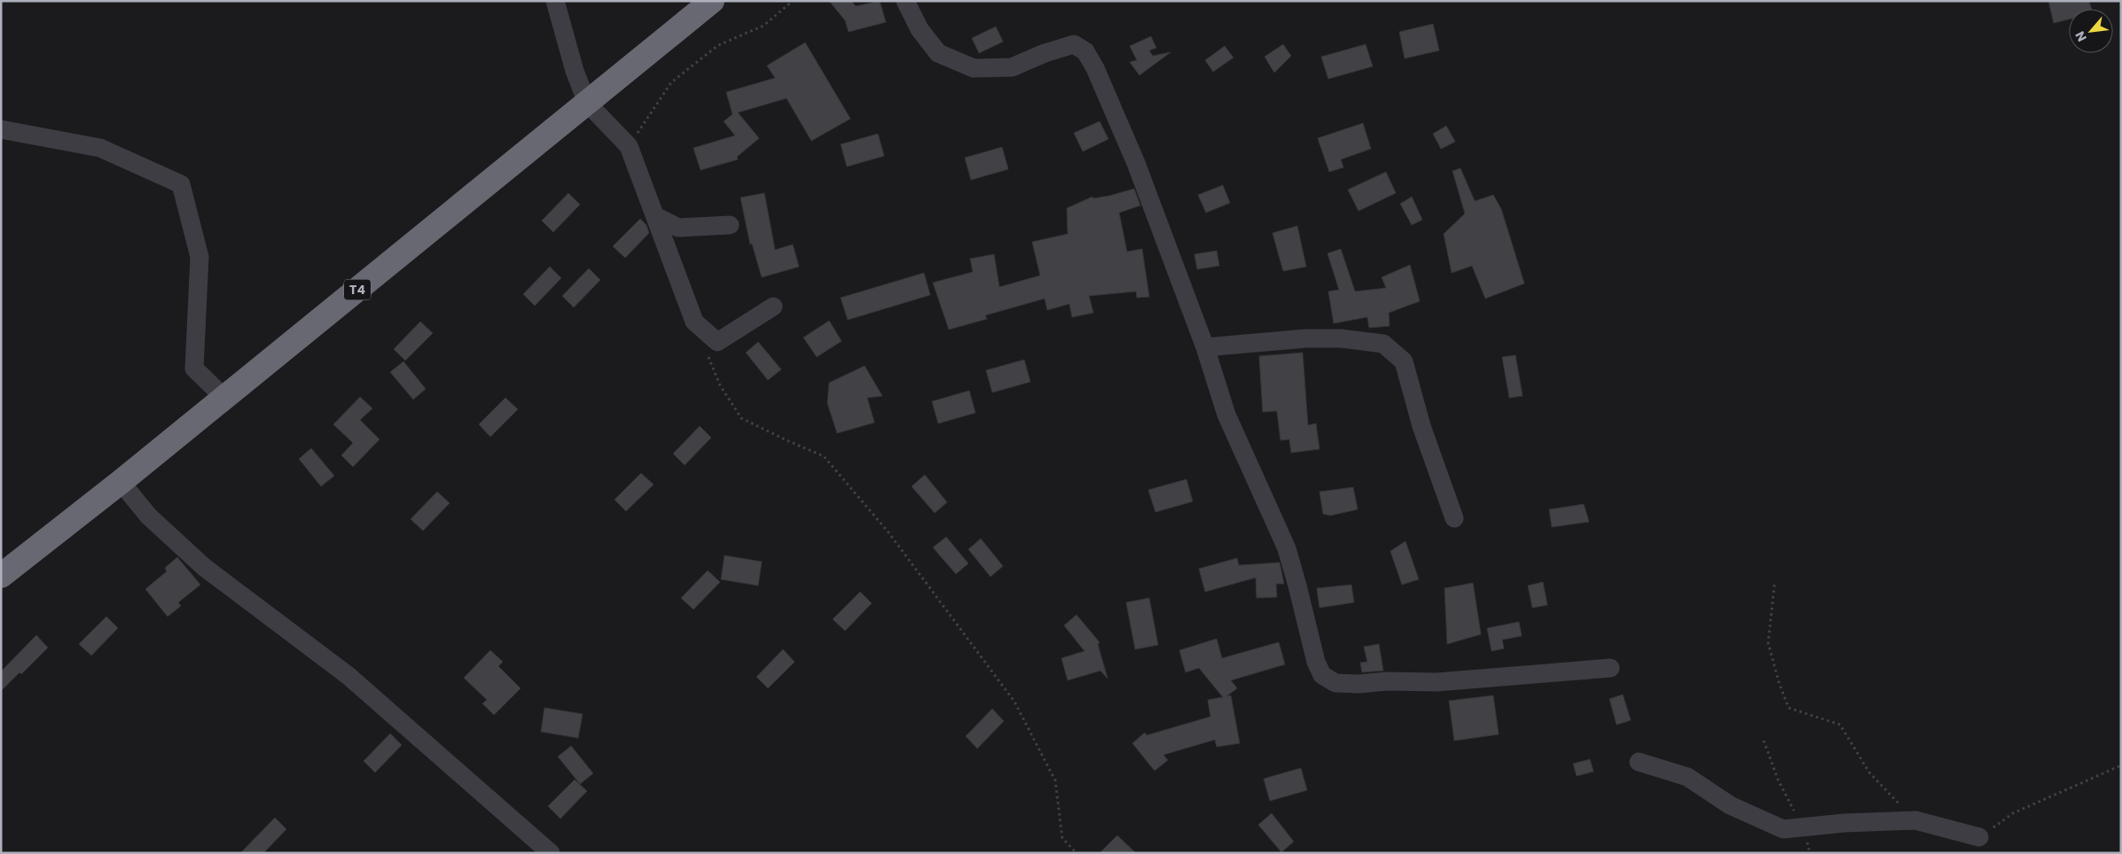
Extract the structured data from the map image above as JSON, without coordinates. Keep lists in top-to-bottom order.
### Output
{
  "streets": {
    "highway": ["T4"]
  },
  "north": "bottom left"
}
